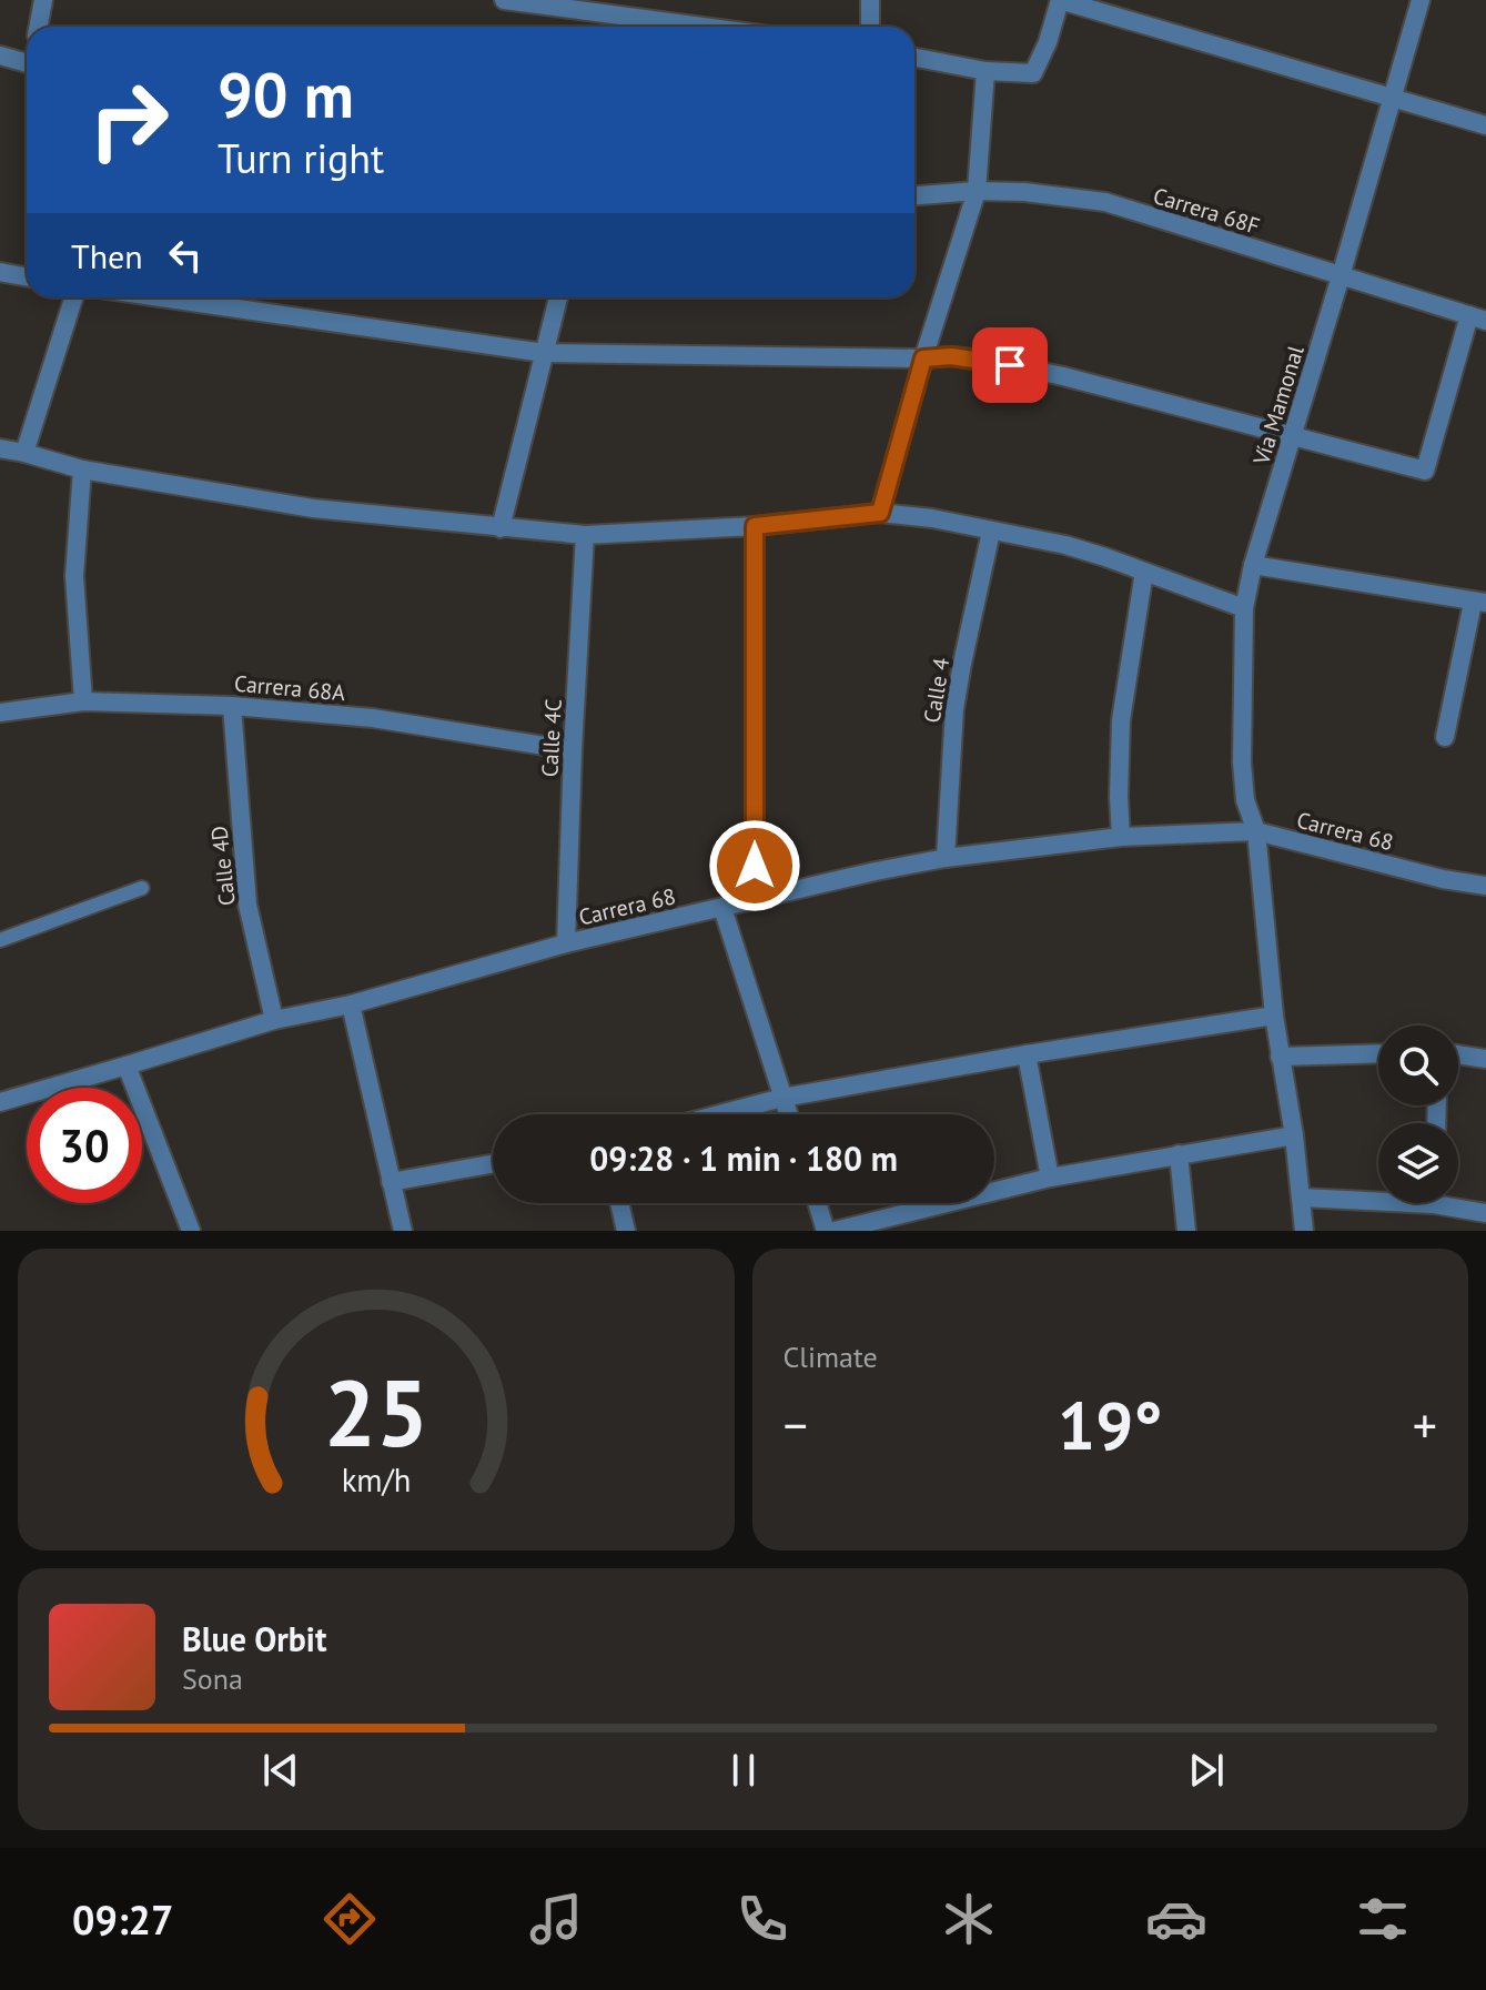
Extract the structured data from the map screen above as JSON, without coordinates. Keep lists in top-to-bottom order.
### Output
{
  "streets": {
    "street": [
      "Carrera 68F",
      "Vía Mamonal",
      "Carrera 68A",
      "Calle 4",
      "Calle 4C",
      "Carrera 68",
      "Calle 4D"
    ]
  },
  "crossings": [
    ["Carrera 68F", "Vía Mamonal"],
    ["Vía Mamonal", "Carrera 68"],
    ["Carrera 68A", "Calle 4C"],
    ["Carrera 68A", "Calle 4D"],
    ["Calle 4", "Carrera 68"],
    ["Calle 4C", "Carrera 68"],
    ["Carrera 68", "Calle 4D"]
  ],
  "page": {
    "turn": ["90 m", "Turn right"],
    "then": "Then",
    "limit": "30",
    "trip": "09:28 · 1 min · 180 m",
    "tile": "Climate",
    "heat": ["−", "19°", "+"],
    "song": ["Blue Orbit", "Sona"],
    "tabs": "09:27",
    "gauge": ["25", "km/h"]
  }
}
